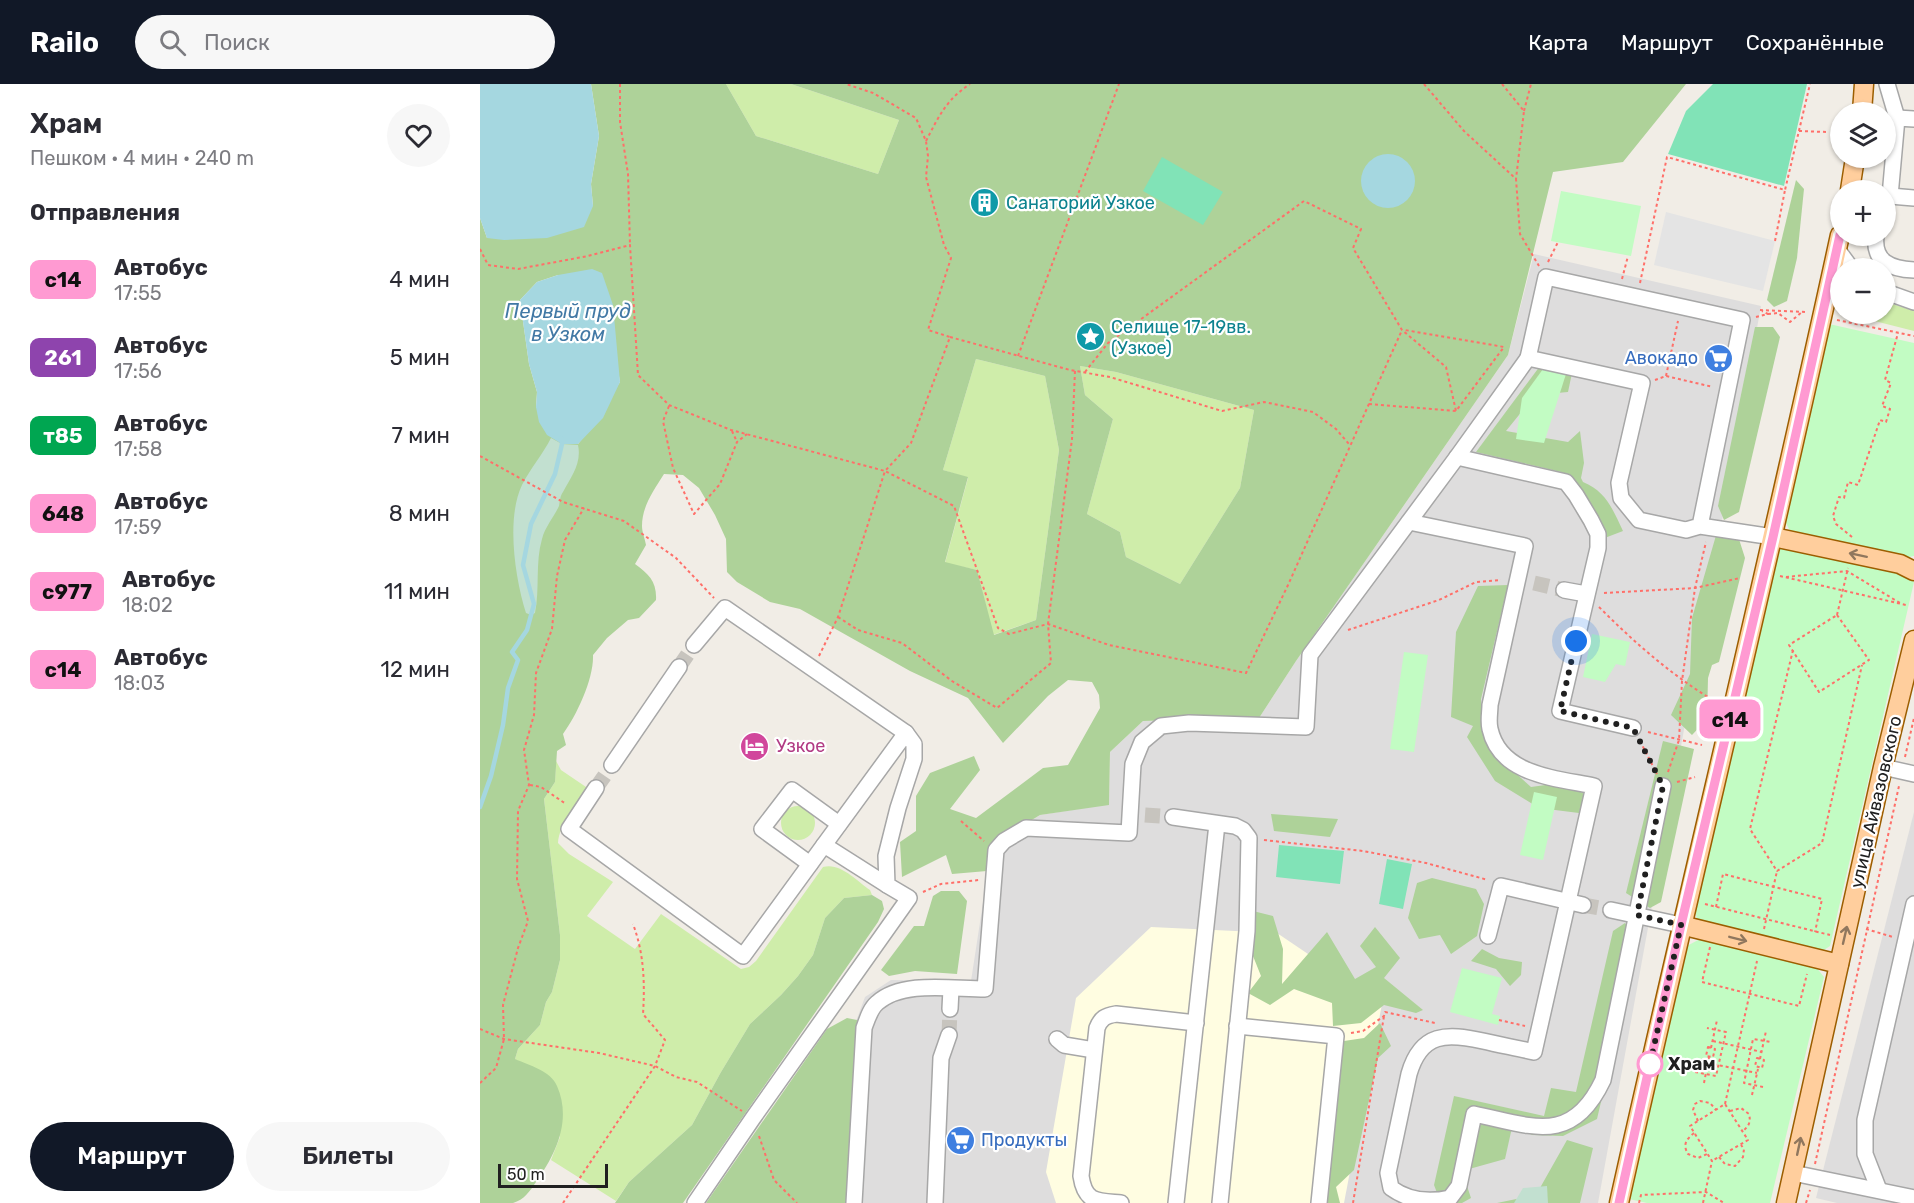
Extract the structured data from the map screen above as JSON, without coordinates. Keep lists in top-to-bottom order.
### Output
{
  "streets": {
    "main road": ["улица Айвазовского"]
  },
  "water": ["Первый пруд в Узком"],
  "places": {
    "building": ["Санаторий Узкое"],
    "place": ["Селище 17-19вв. (Узкое)"],
    "supermarket": ["Авокадо", "Продукты"],
    "hotel": ["Узкое"],
    "other": ["Храм"]
  },
  "lines": ["bus line с14"],
  "scale_bar": "50 m",
  "page": {
    "header": "Railo",
    "search": "Поиск",
    "nav": ["Карта", "Маршрут", "Сохранённые"],
    "heading": [
      ["Храм", "Пешком · 4 мин · 240 m"],
      "Отправления"
    ],
    "on_map": "с14",
    "map_buttons": ["+", "−"],
    "list": [
      {
        "mark": "с14",
        "name": "Автобус",
        "note": "17:55",
        "value": "4 мин"
      },
      {
        "mark": "261",
        "name": "Автобус",
        "note": "17:56",
        "value": "5 мин"
      },
      {
        "mark": "т85",
        "name": "Автобус",
        "note": "17:58",
        "value": "7 мин"
      },
      {
        "mark": "648",
        "name": "Автобус",
        "note": "17:59",
        "value": "8 мин"
      },
      {
        "mark": "с977",
        "name": "Автобус",
        "note": "18:02",
        "value": "11 мин"
      },
      {
        "mark": "с14",
        "name": "Автобус",
        "note": "18:03",
        "value": "12 мин"
      }
    ],
    "buttons": ["Маршрут", "Билеты"],
    "scale": "50 m"
  }
}
